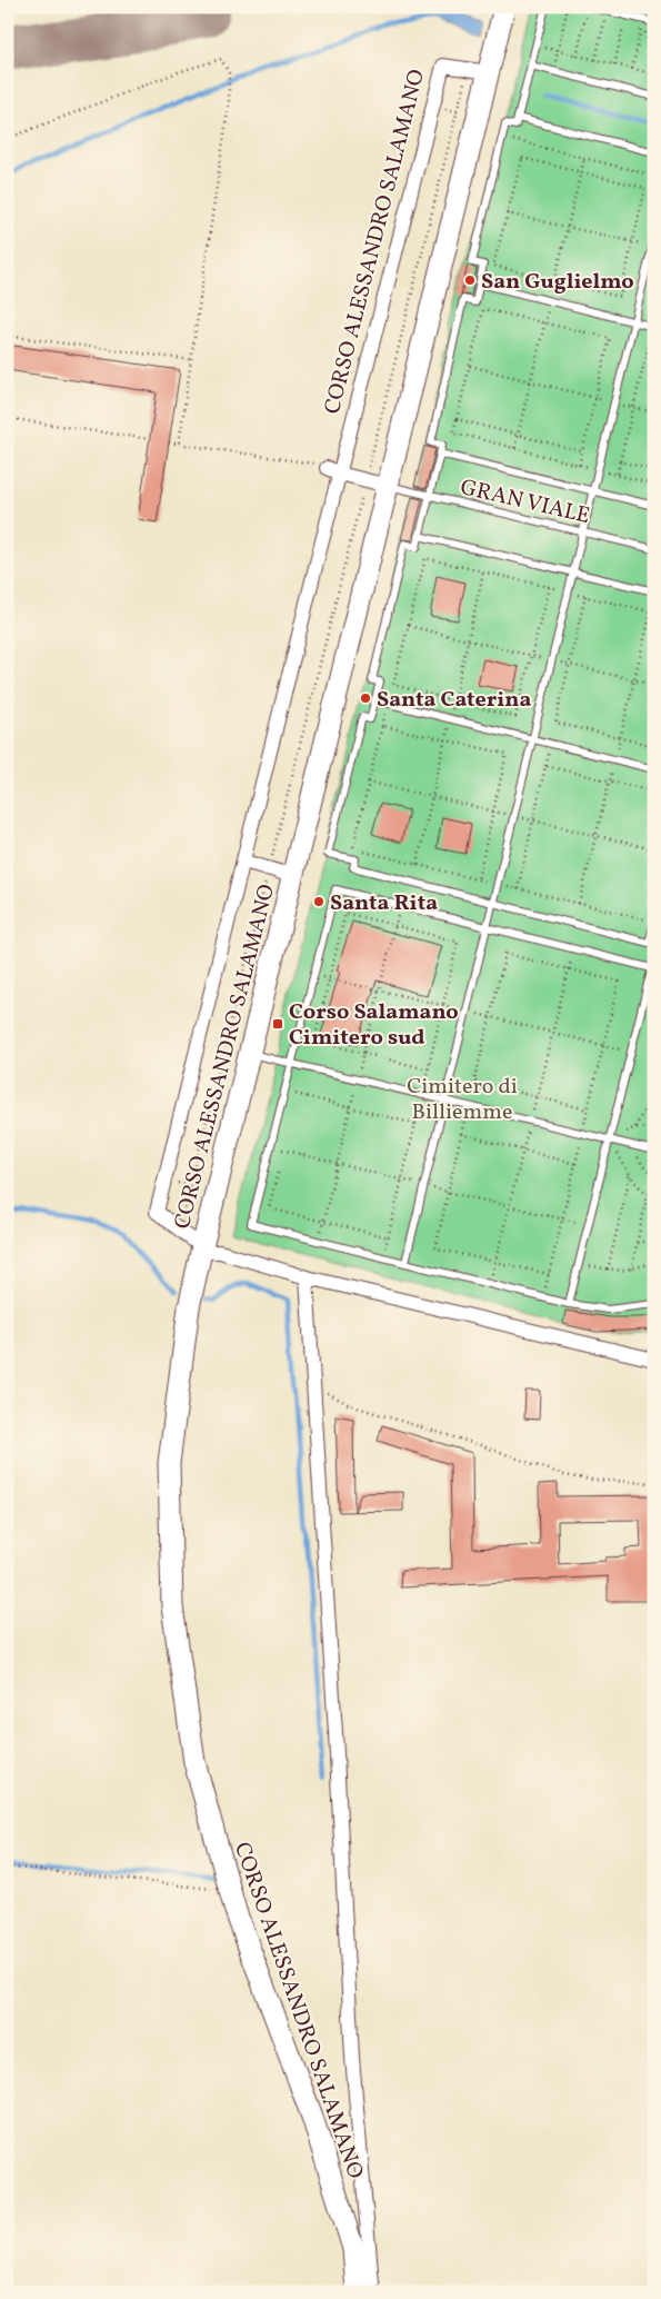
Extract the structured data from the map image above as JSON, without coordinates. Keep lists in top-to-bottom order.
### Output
{
  "streets": {
    "street": ["CORSO ALESSANDRO SALAMANO"],
    "lane": ["GRAN VIALE"]
  },
  "crossings": [
    ["CORSO ALESSANDRO SALAMANO", "GRAN VIALE"]
  ],
  "parks": ["Cimitero di Billiemme"],
  "places": {
    "other": ["San Guglielmo", "Santa Caterina", "Santa Rita"],
    "transit": ["Corso Salamano Cimitero sud"]
  }
}
